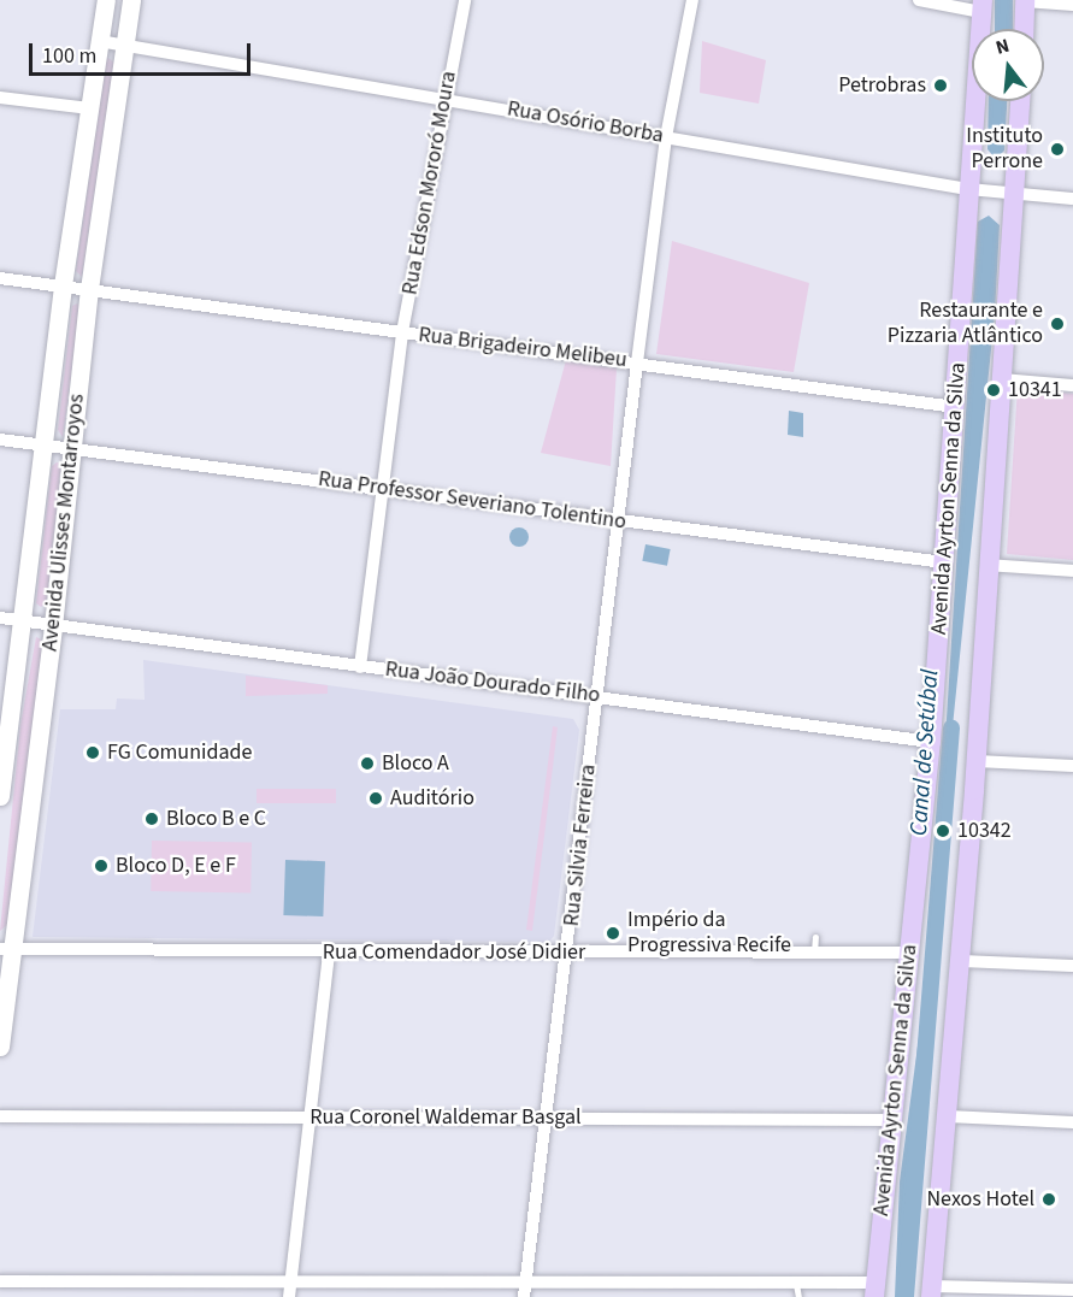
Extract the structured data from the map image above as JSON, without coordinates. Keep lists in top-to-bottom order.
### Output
{
  "streets": {
    "main road": ["Avenida Ayrton Senna da Silva", "Avenida Ulisses Montarroyos"],
    "street": [
      "Rua Osório Borba",
      "Rua Edson Mororó Moura",
      "Rua Brigadeiro Melibeu",
      "Rua Professor Severiano Tolentino",
      "Rua João Dourado Filho",
      "Rua Silvia Ferreira",
      "Rua Comendador José Didier",
      "Rua Coronel Waldemar Basgal"
    ]
  },
  "crossings": [
    ["Rua Osório Borba", "Rua Edson Mororó Moura"],
    ["Rua Osório Borba", "Avenida Ayrton Senna da Silva"],
    ["Rua Osório Borba", "Avenida Ulisses Montarroyos"],
    ["Rua Osório Borba", "Rua Silvia Ferreira"],
    ["Rua Edson Mororó Moura", "Rua Brigadeiro Melibeu"],
    ["Rua Edson Mororó Moura", "Rua Professor Severiano Tolentino"],
    ["Rua Edson Mororó Moura", "Rua João Dourado Filho"],
    ["Rua Brigadeiro Melibeu", "Avenida Ayrton Senna da Silva"],
    ["Rua Brigadeiro Melibeu", "Avenida Ulisses Montarroyos"],
    ["Rua Brigadeiro Melibeu", "Rua Silvia Ferreira"],
    ["Avenida Ayrton Senna da Silva", "Rua Professor Severiano Tolentino"],
    ["Avenida Ayrton Senna da Silva", "Rua João Dourado Filho"],
    ["Avenida Ayrton Senna da Silva", "Rua Comendador José Didier"],
    ["Avenida Ayrton Senna da Silva", "Rua Coronel Waldemar Basgal"],
    ["Rua Professor Severiano Tolentino", "Avenida Ulisses Montarroyos"],
    ["Rua Professor Severiano Tolentino", "Rua Silvia Ferreira"],
    ["Avenida Ulisses Montarroyos", "Rua João Dourado Filho"],
    ["Avenida Ulisses Montarroyos", "Rua Comendador José Didier"],
    ["Rua João Dourado Filho", "Rua Silvia Ferreira"],
    ["Rua Silvia Ferreira", "Rua Comendador José Didier"],
    ["Rua Silvia Ferreira", "Rua Coronel Waldemar Basgal"]
  ],
  "water": ["Canal de Setúbal"],
  "places": [
    "Petrobras",
    "Instituto Perrone",
    "Restaurante e Pizzaria Atlântico",
    "10341",
    "FG Comunidade",
    "Bloco A",
    "Auditório",
    "Bloco B e C",
    "10342",
    "Bloco D, E e F",
    "Império da Progressiva Recife",
    "Nexos Hotel"
  ],
  "scale_bar": "100 m",
  "north": "top"
}
